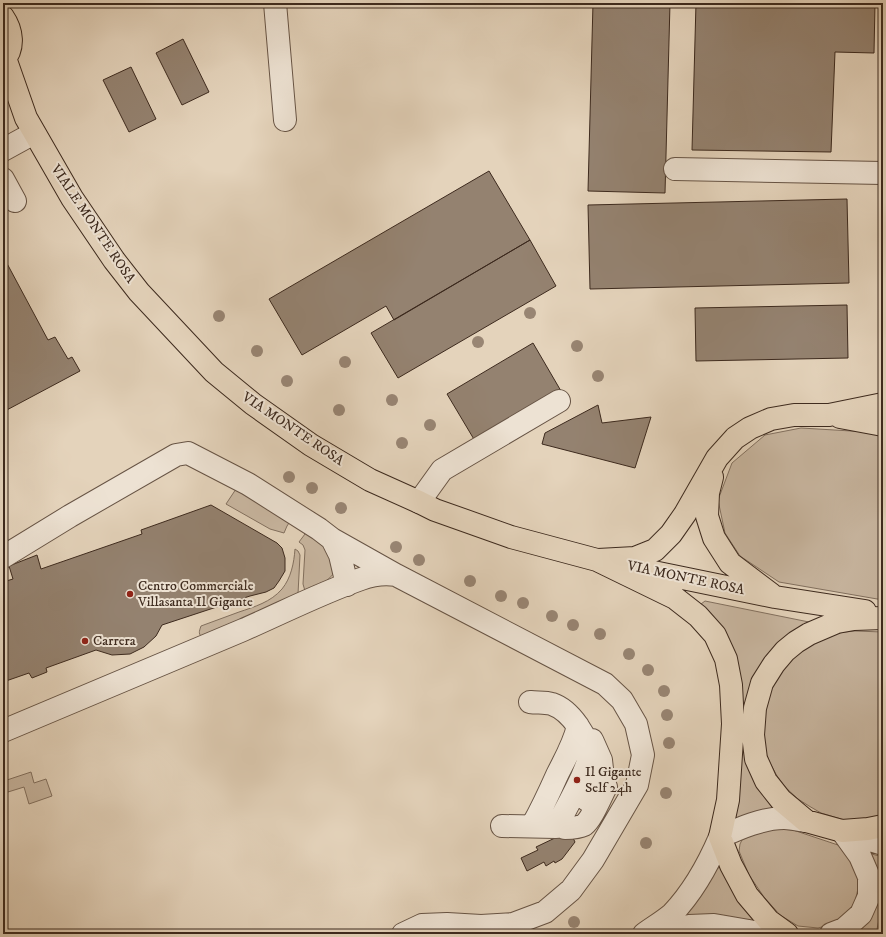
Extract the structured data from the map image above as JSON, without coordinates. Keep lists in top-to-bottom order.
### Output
{
  "streets": {
    "main road": ["VIALE MONTE ROSA", "VIA MONTE ROSA"]
  },
  "crossings": [
    ["VIALE MONTE ROSA", "VIA MONTE ROSA"]
  ],
  "places": ["Centro Commerciale Villasanta Il Gigante", "Carrera", "Il Gigante Self 24h"]
}
